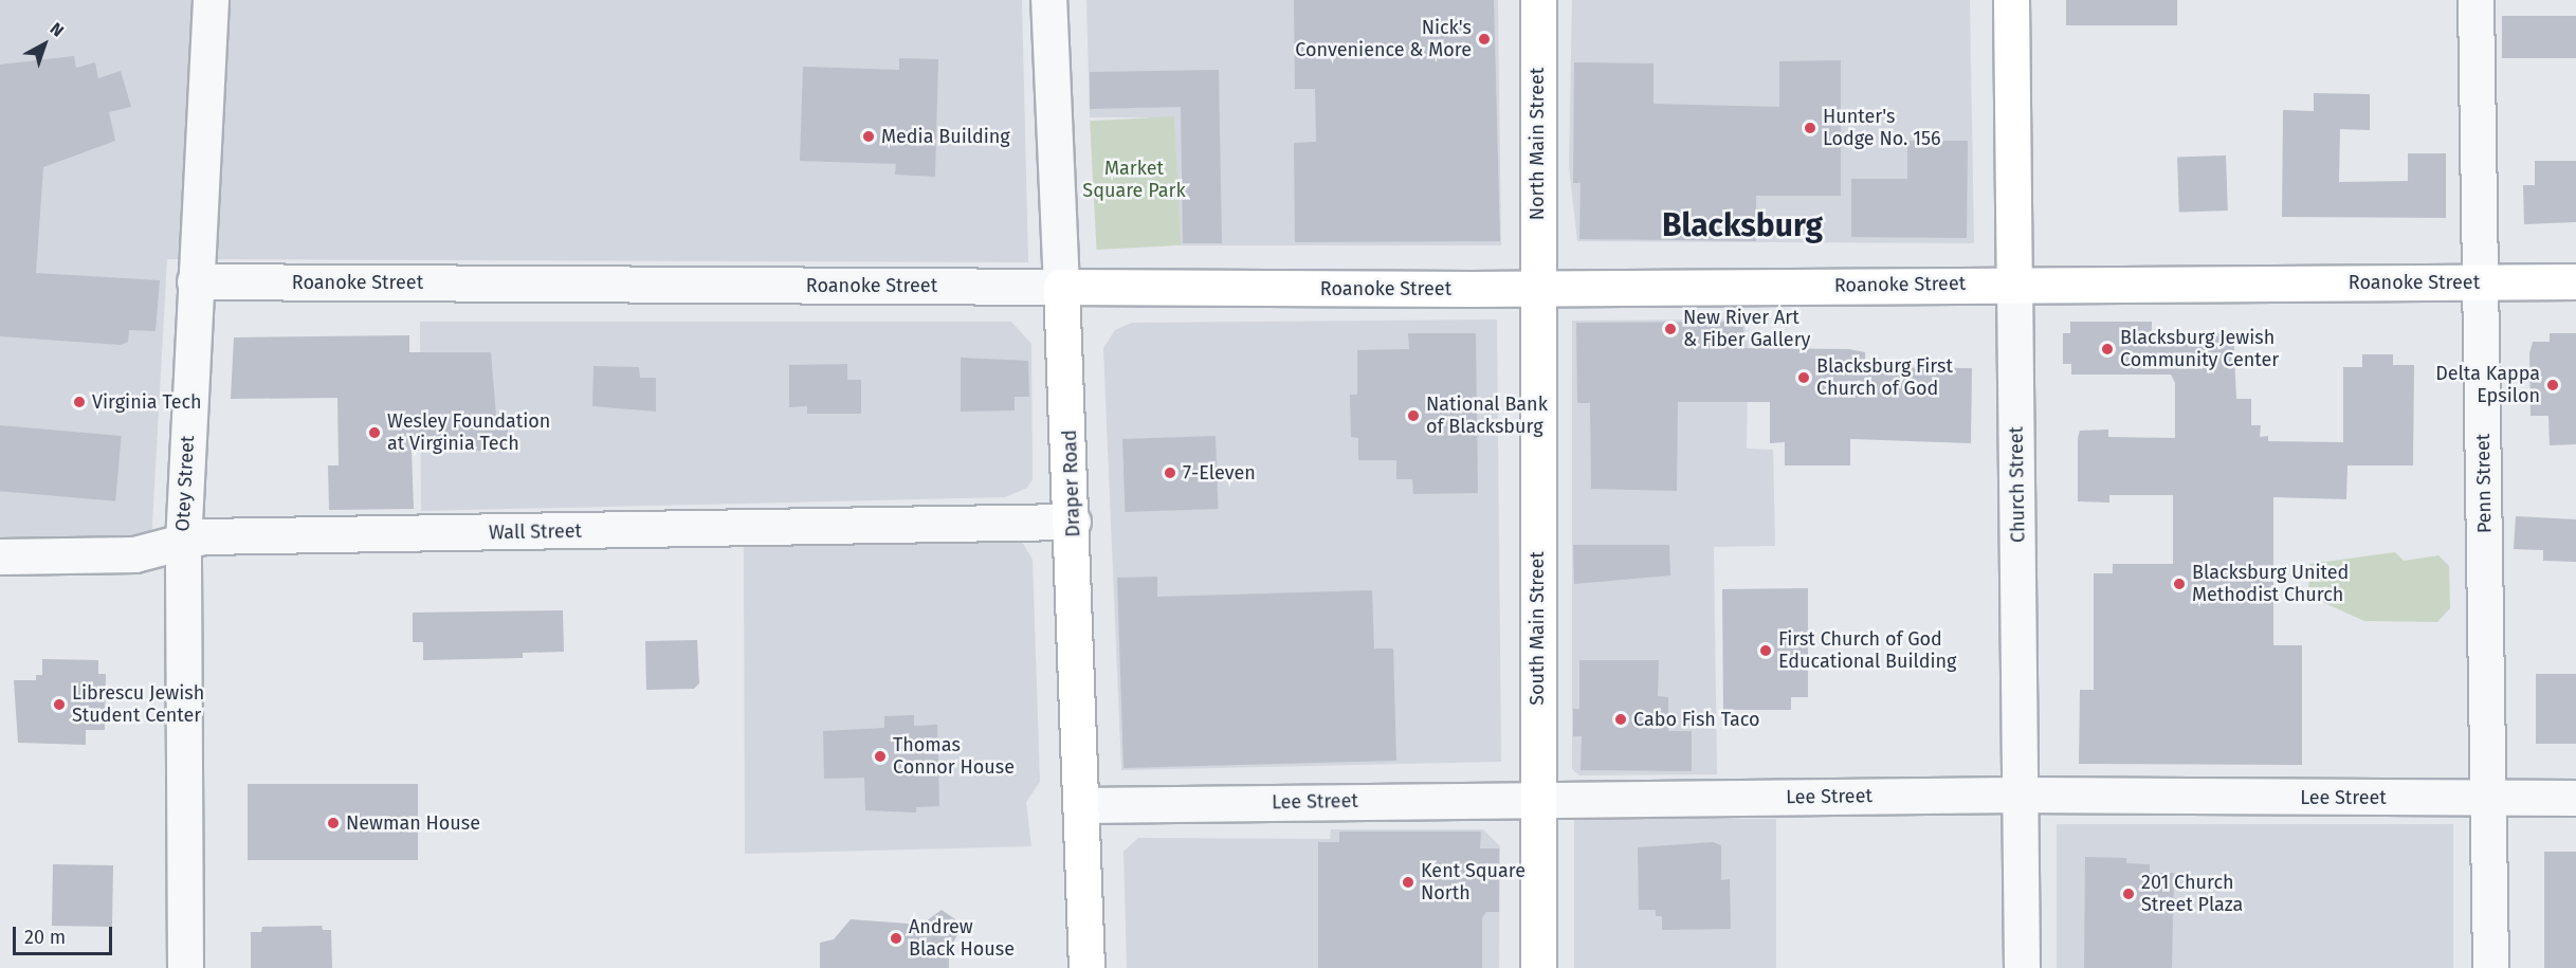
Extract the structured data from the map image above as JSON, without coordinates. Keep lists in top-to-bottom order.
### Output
{
  "streets": {
    "main road": [
      "North Main Street",
      "Roanoke Street",
      "Draper Road",
      "Church Street",
      "South Main Street"
    ],
    "street": [
      "Otey Street",
      "Penn Street",
      "Wall Street",
      "Lee Street"
    ]
  },
  "crossings": [
    ["North Main Street", "Roanoke Street"],
    ["North Main Street", "South Main Street"],
    ["Roanoke Street", "Otey Street"],
    ["Roanoke Street", "Draper Road"],
    ["Roanoke Street", "Penn Street"],
    ["Roanoke Street", "Church Street"],
    ["Roanoke Street", "South Main Street"],
    ["Otey Street", "Wall Street"],
    ["Draper Road", "Wall Street"],
    ["Draper Road", "Lee Street"],
    ["Penn Street", "Lee Street"],
    ["Church Street", "Lee Street"],
    ["South Main Street", "Lee Street"]
  ],
  "districts": ["Blacksburg"],
  "parks": ["Market Square Park"],
  "places": [
    "Nick's Convenience & More",
    "Hunter's Lodge No. 156",
    "Media Building",
    "New River Art & Fiber Gallery",
    "Blacksburg Jewish Community Center",
    "Blacksburg First Church of God",
    "Delta Kappa Epsilon",
    "Virginia Tech",
    "National Bank of Blacksburg",
    "Wesley Foundation at Virginia Tech",
    "7-Eleven",
    "Blacksburg United Methodist Church",
    "First Church of God Educational Building",
    "Librescu Jewish Student Center",
    "Cabo Fish Taco",
    "Thomas Connor House",
    "Newman House",
    "Kent Square North",
    "201 Church Street Plaza",
    "Andrew Black House"
  ],
  "scale_bar": "20 m",
  "north": "top right"
}
